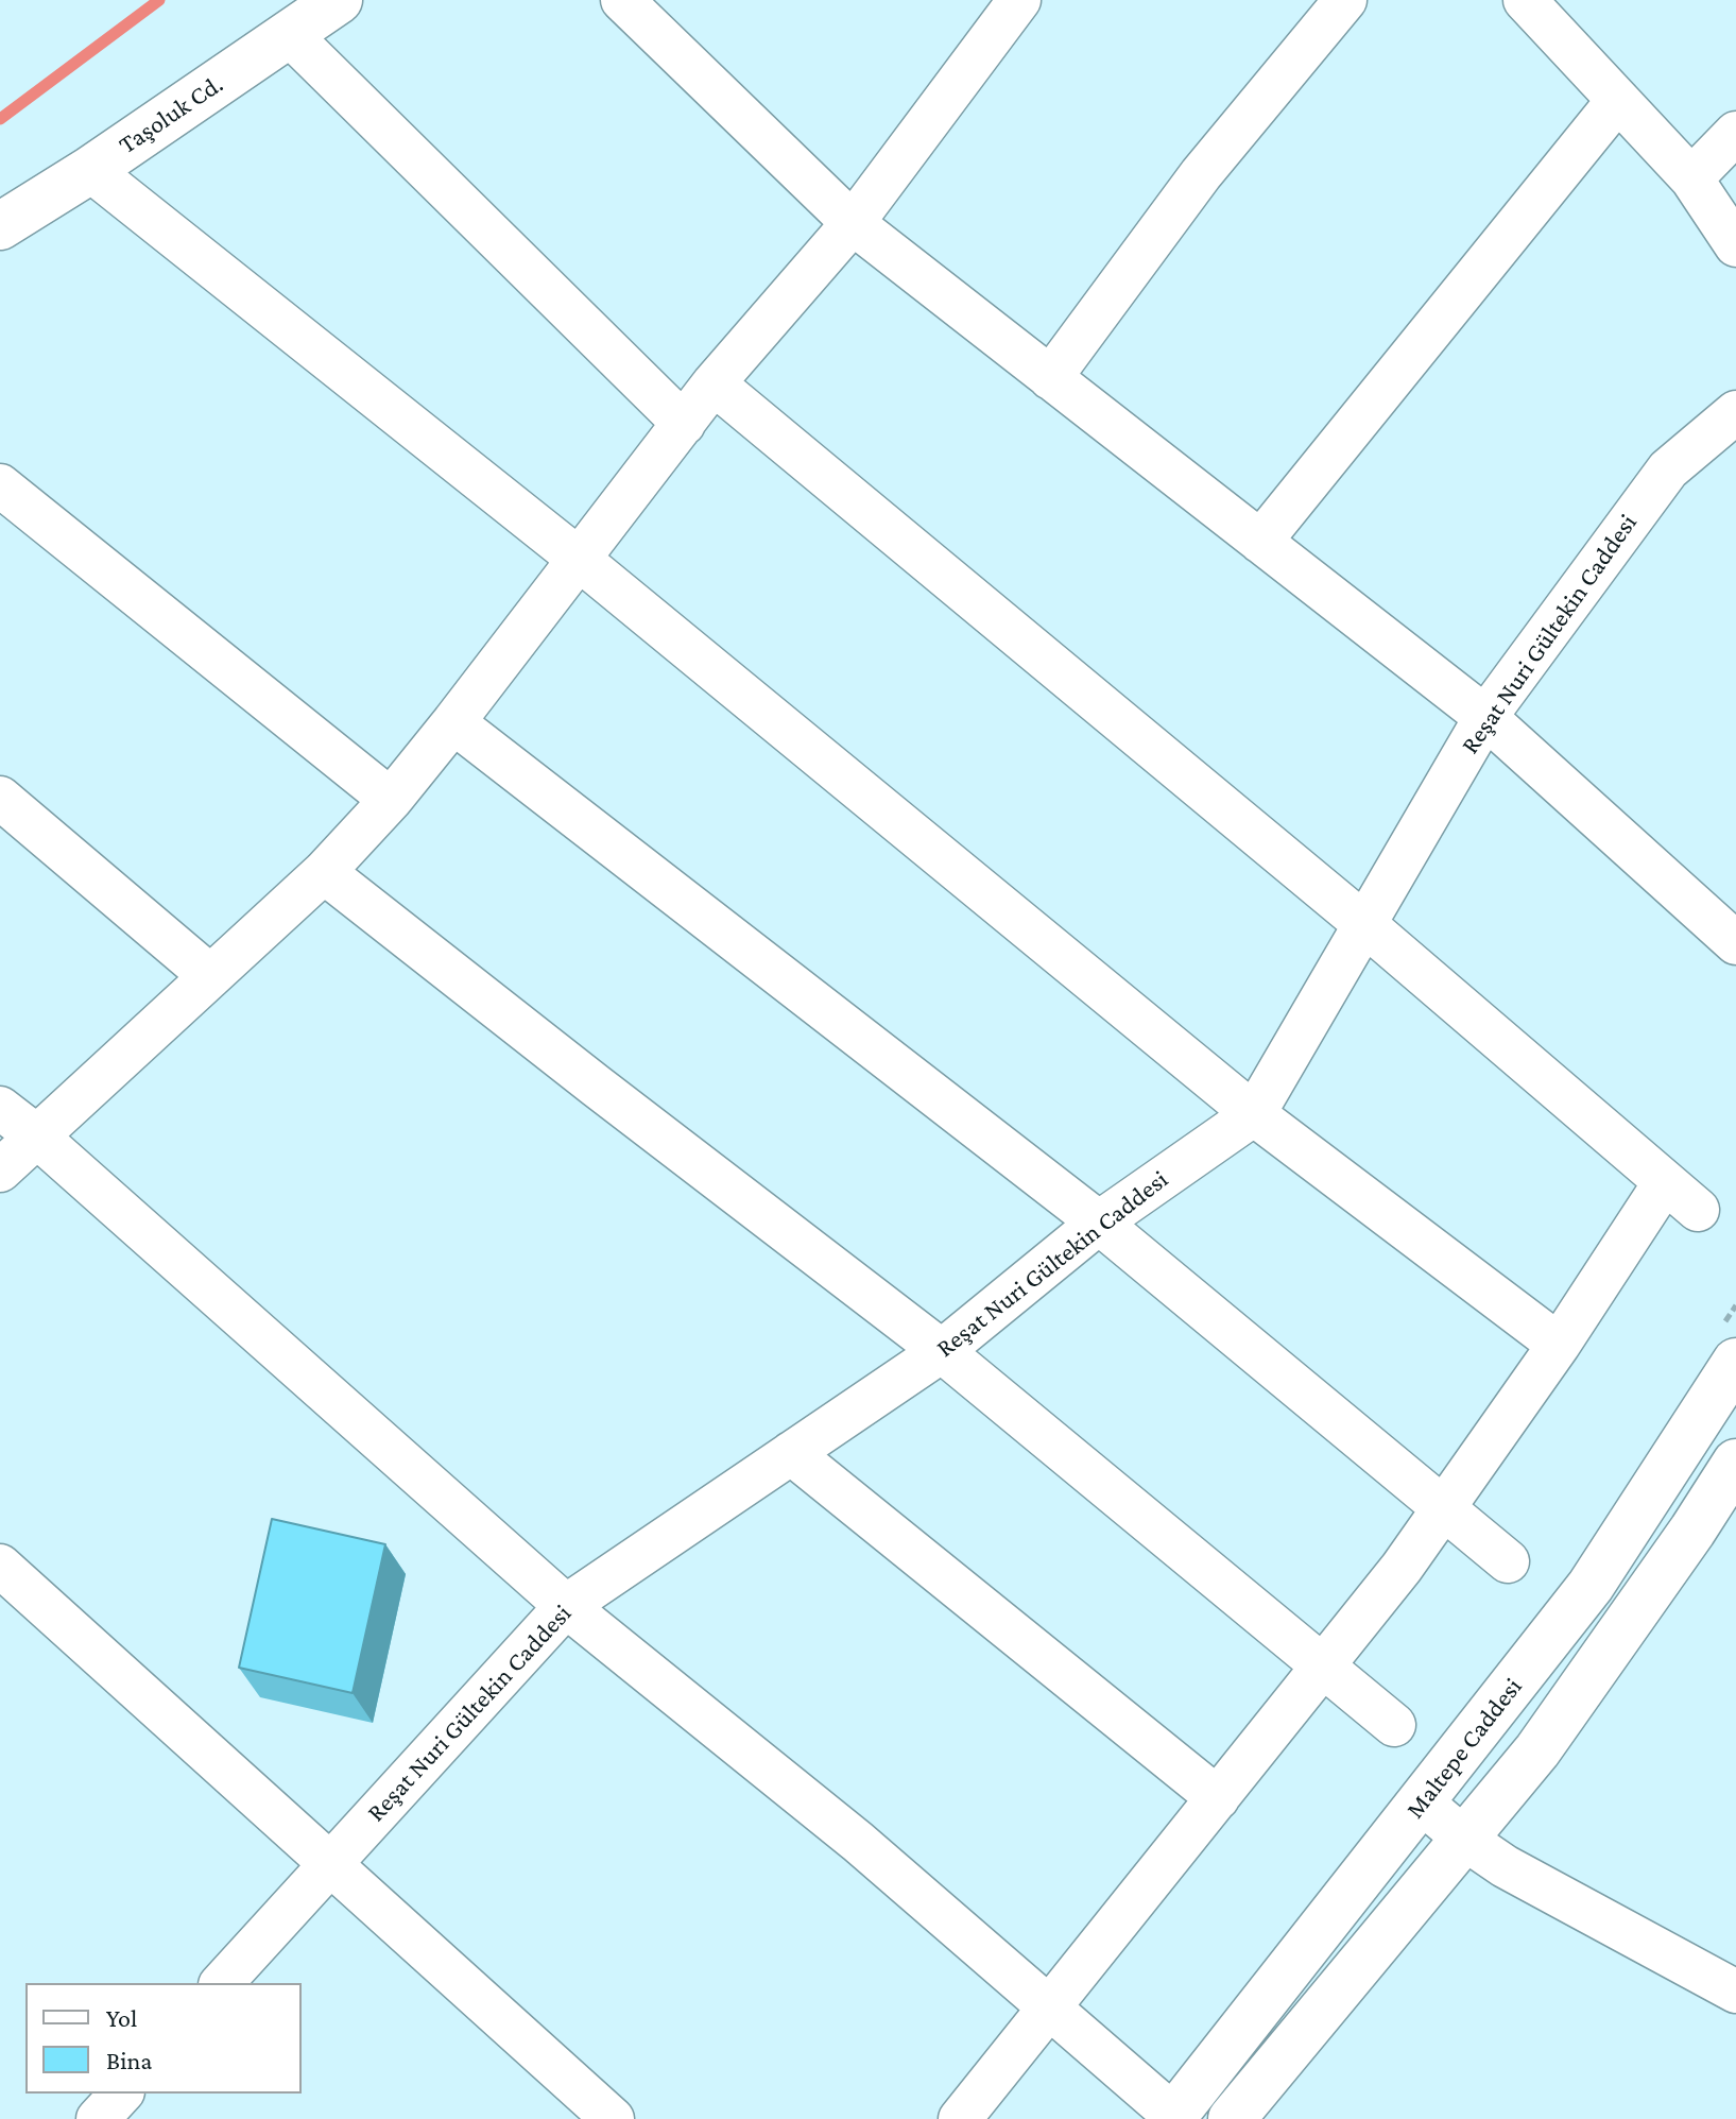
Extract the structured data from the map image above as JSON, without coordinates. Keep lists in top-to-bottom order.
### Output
{
  "streets": {
    "main road": ["Taşoluk Cd.", "Maltepe Caddesi"],
    "street": ["Reşat Nuri Gültekin Caddesi"]
  },
  "legend": ["Yol", "Bina"]
}
